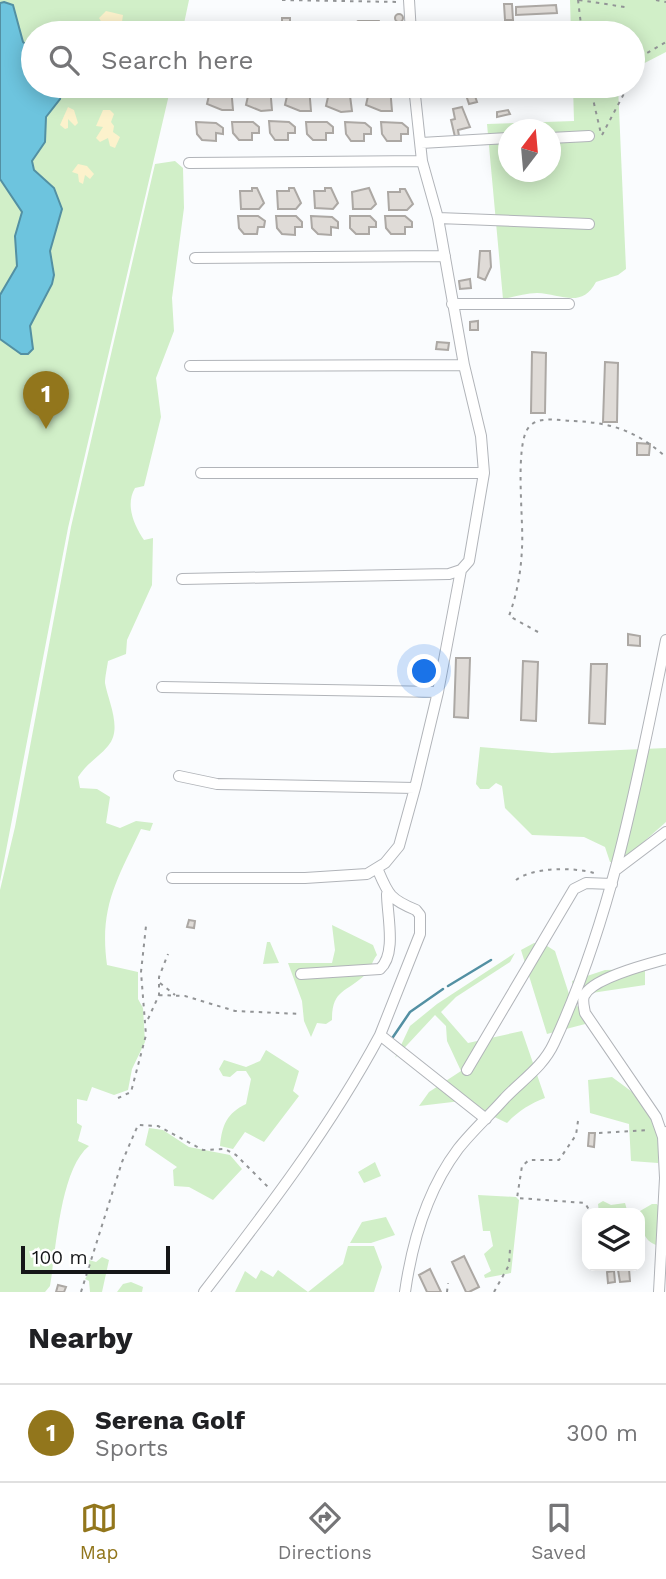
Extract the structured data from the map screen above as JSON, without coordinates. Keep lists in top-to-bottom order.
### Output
{
  "scale_bar": "100 m",
  "north": "top",
  "page": {
    "search": "Search here",
    "pins": "1",
    "scale": "100 m",
    "heading": "Nearby",
    "list": [
      {
        "mark": "1",
        "name": "Serena Golf",
        "note": "Sports",
        "value": "300 m"
      }
    ],
    "nav": ["Map", "Directions", "Saved"]
  }
}
